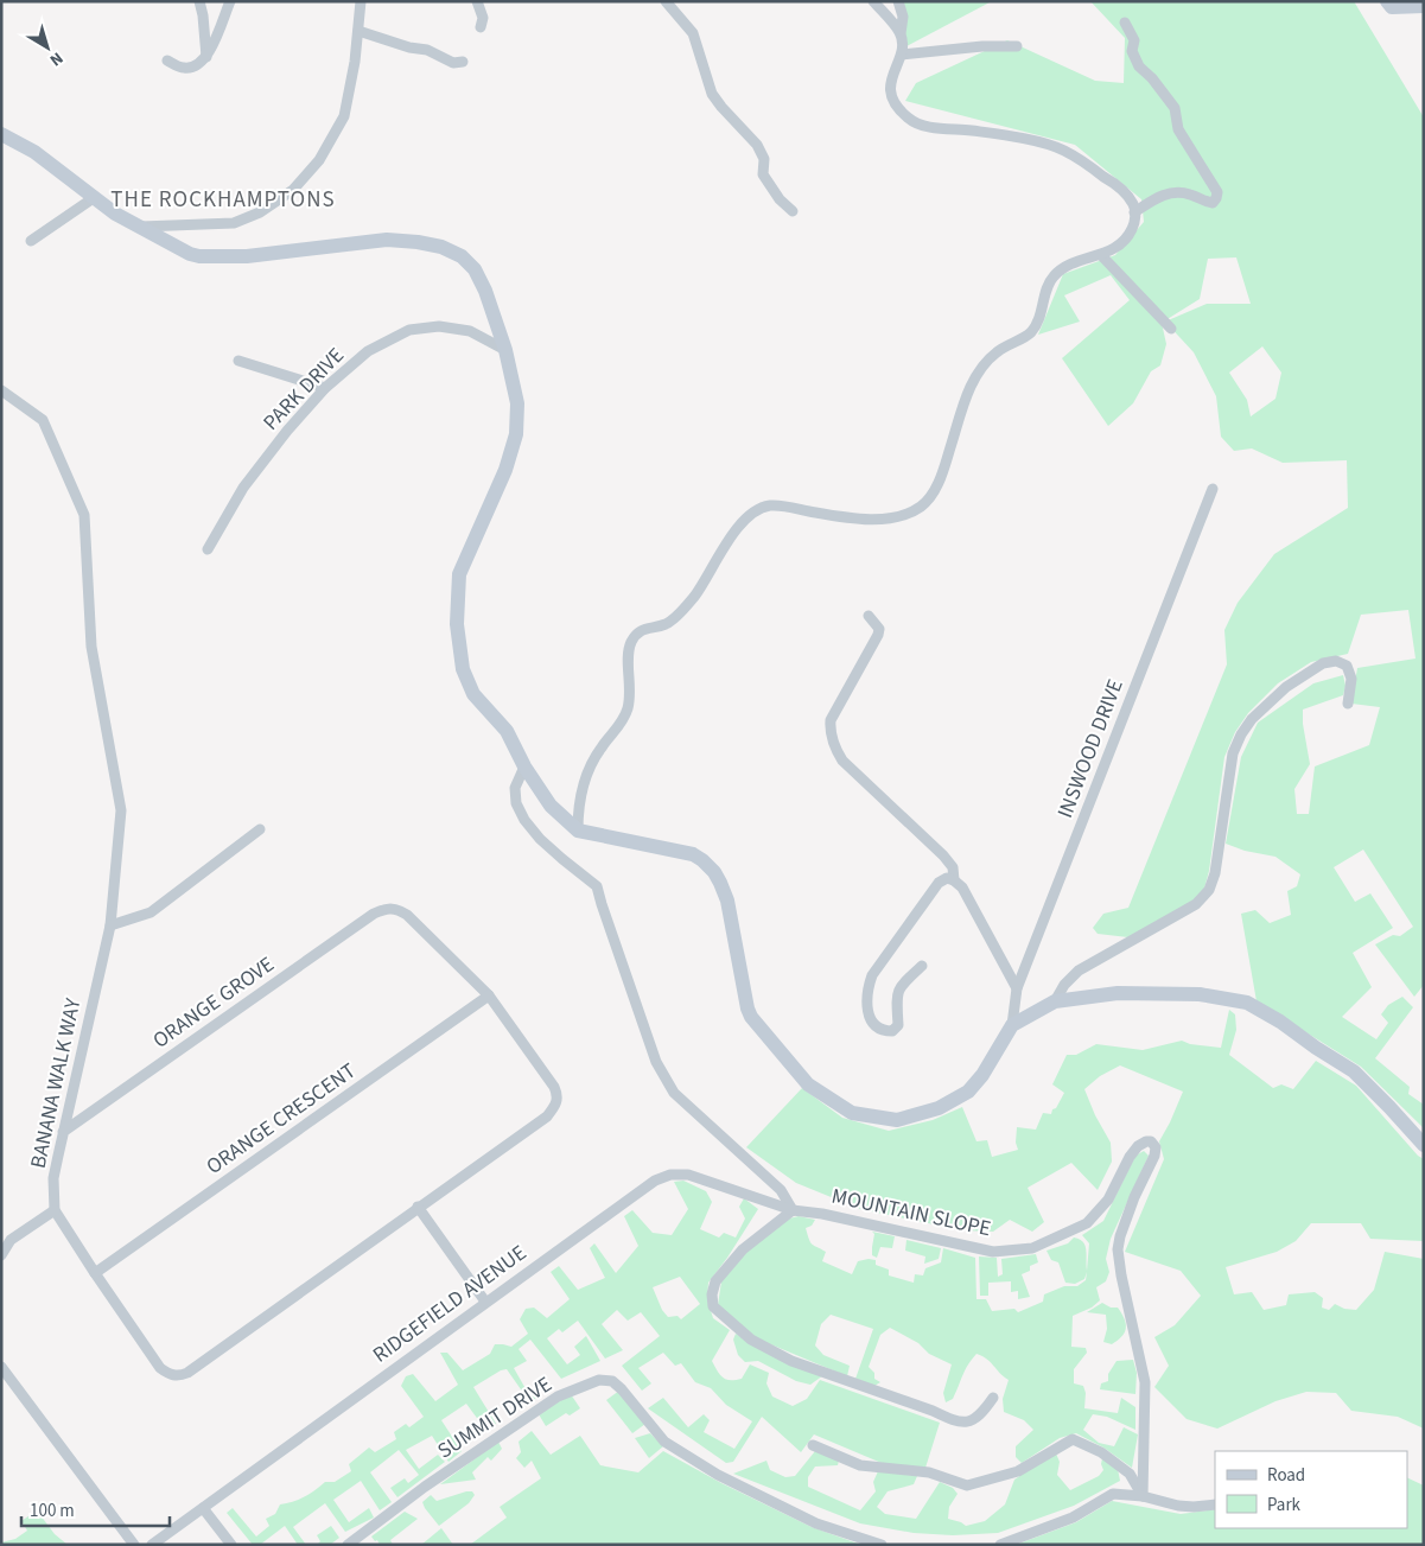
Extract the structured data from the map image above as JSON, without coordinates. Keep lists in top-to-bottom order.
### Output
{
  "streets": {
    "street": [
      "PARK DRIVE",
      "INSWOOD DRIVE",
      "ORANGE GROVE",
      "BANANA WALK WAY",
      "ORANGE CRESCENT",
      "MOUNTAIN SLOPE",
      "RIDGEFIELD AVENUE",
      "SUMMIT DRIVE"
    ]
  },
  "crossings": [
    ["ORANGE GROVE", "BANANA WALK WAY"],
    ["ORANGE GROVE", "ORANGE CRESCENT"],
    ["MOUNTAIN SLOPE", "RIDGEFIELD AVENUE"]
  ],
  "districts": ["THE ROCKHAMPTONS"],
  "legend": ["Road", "Park"],
  "scale_bar": "100 m",
  "north": "bottom right"
}
